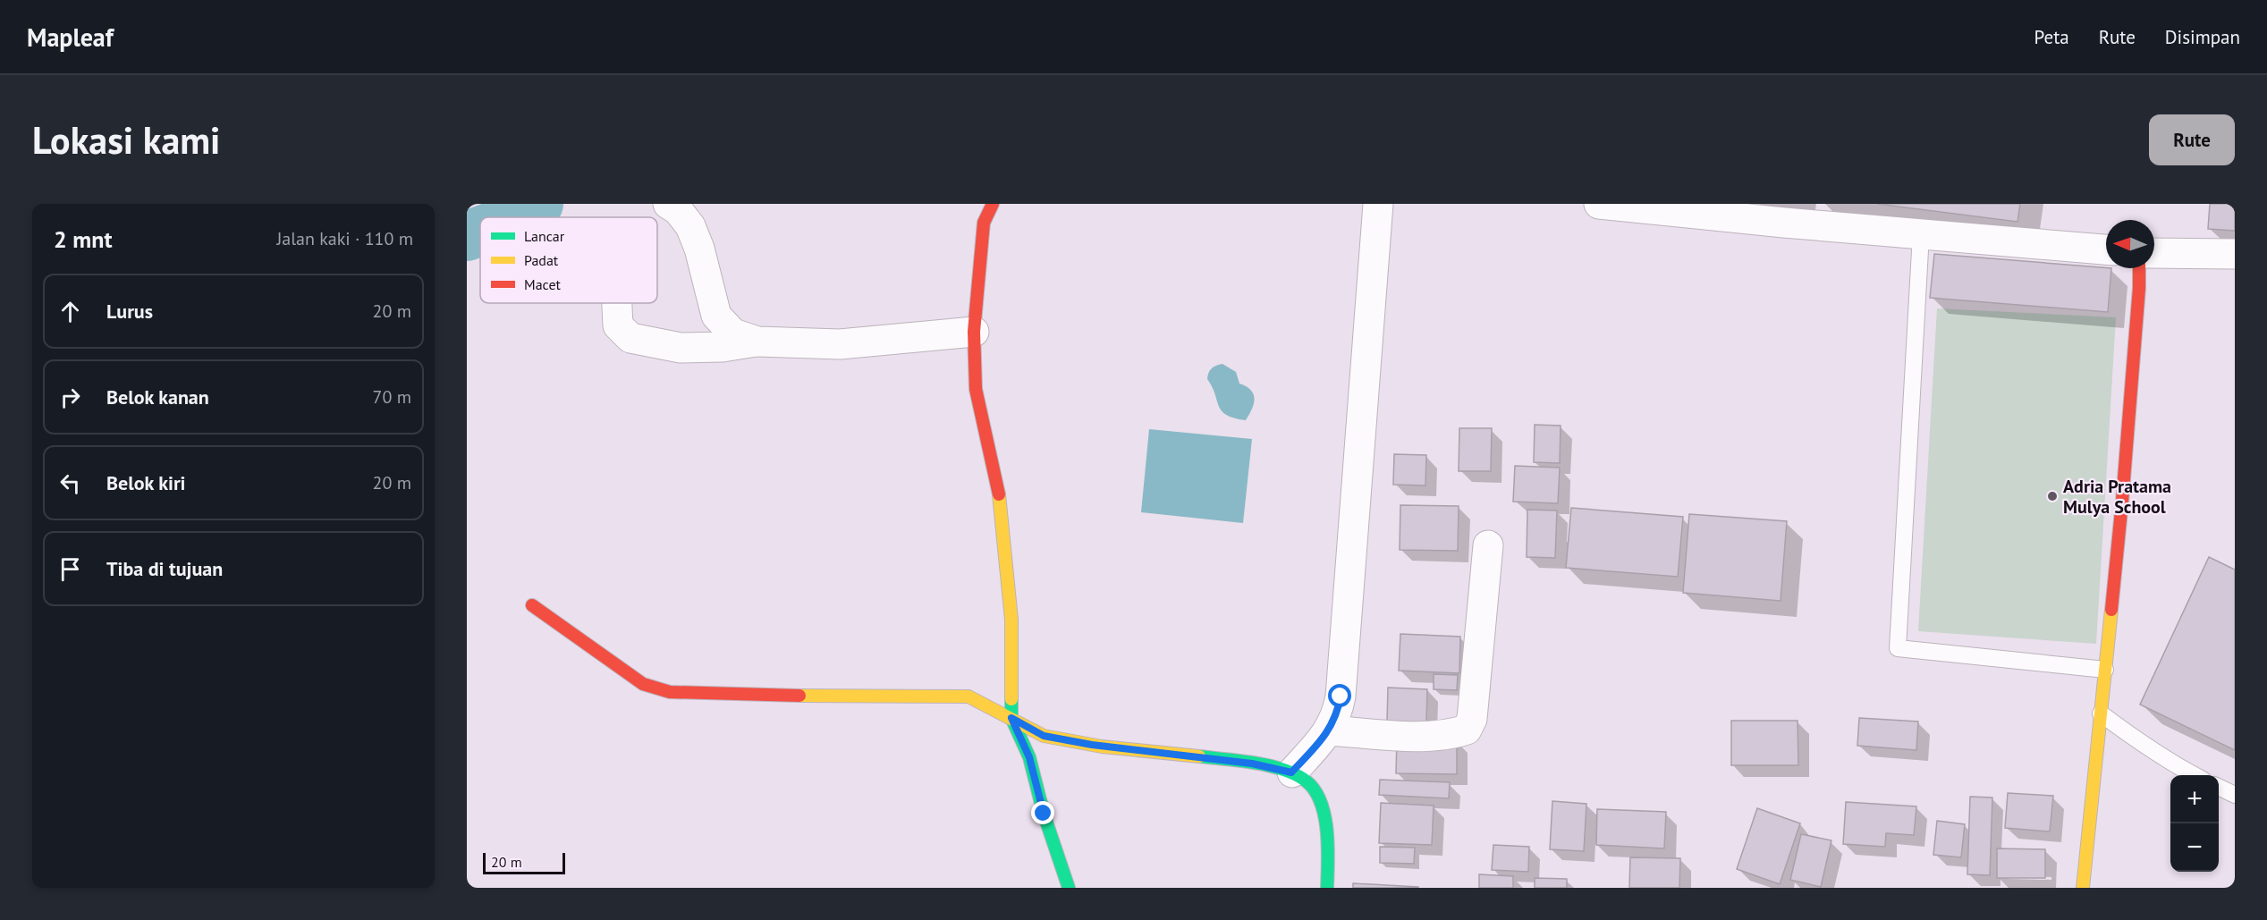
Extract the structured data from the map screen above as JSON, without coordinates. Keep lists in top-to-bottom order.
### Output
{
  "places": ["Adria Pratama Mulya School"],
  "legend": ["Lancar", "Padat", "Macet"],
  "scale_bar": "20 m",
  "north": "left",
  "page": {
    "header": "Mapleaf",
    "nav": ["Peta", "Rute", "Disimpan"],
    "buttons": "Rute",
    "title": "Lokasi kami",
    "heading": ["2 mnt", "Jalan kaki · 110 m"],
    "list": [
      ["Lurus", "20 m"],
      ["Belok kanan", "70 m"],
      ["Belok kiri", "20 m"],
      "Tiba di tujuan"
    ],
    "map_buttons": ["+", "−"],
    "scale": "20 m"
  }
}
